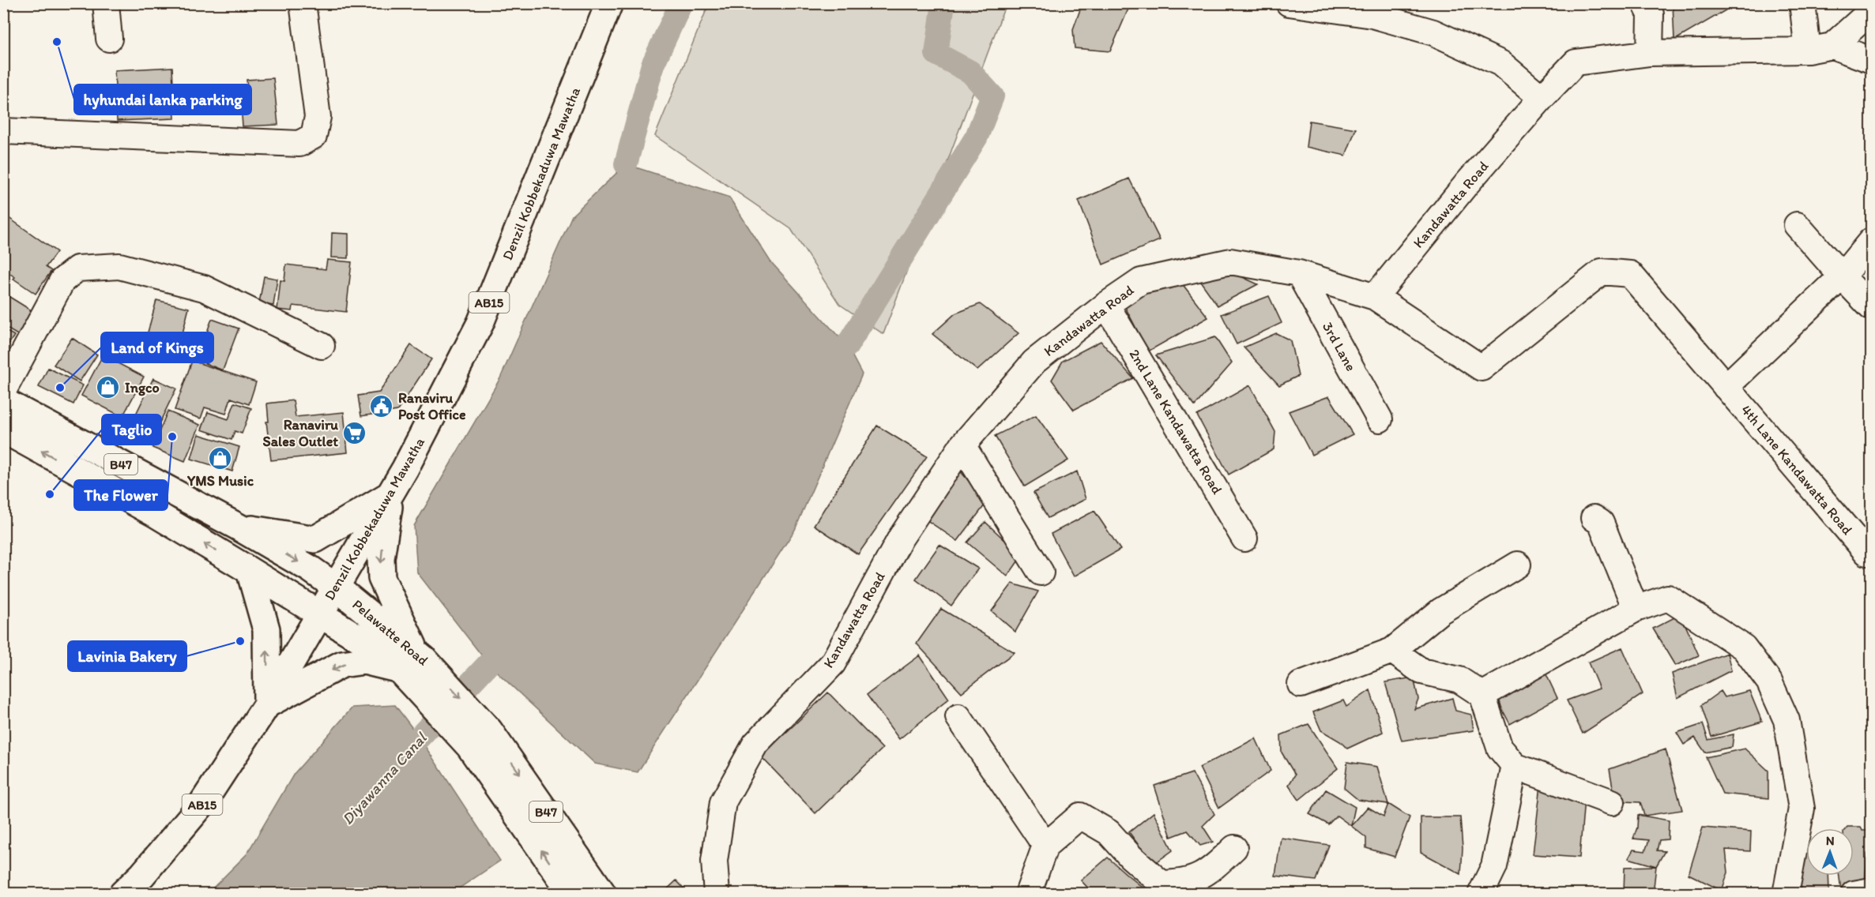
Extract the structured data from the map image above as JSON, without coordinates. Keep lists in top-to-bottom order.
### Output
{
  "streets": {
    "main road": [
      "Denzil Kobbekaduwa Mawatha",
      "AB15",
      "B47",
      "Pelawatte Road"
    ],
    "street": [
      "Kandawatta Road",
      "3rd Lane",
      "2nd Lane Kandawatta Road",
      "4th Lane Kandawatta Road"
    ]
  },
  "crossings": [
    ["Denzil Kobbekaduwa Mawatha", "Pelawatte Road"],
    ["Kandawatta Road", "3rd Lane"],
    ["Kandawatta Road", "2nd Lane Kandawatta Road"],
    ["Kandawatta Road", "4th Lane Kandawatta Road"]
  ],
  "water": ["Diyawanna Canal"],
  "places": {
    "other": [
      "hyhundai lanka parking",
      "Land of Kings",
      "The Flower",
      "Taglio",
      "Lavinia Bakery"
    ],
    "shop": ["Ingco", "YMS Music"],
    "public building": ["Ranaviru Post Office"],
    "supermarket": ["Ranaviru Sales Outlet"]
  },
  "north": "top"
}
